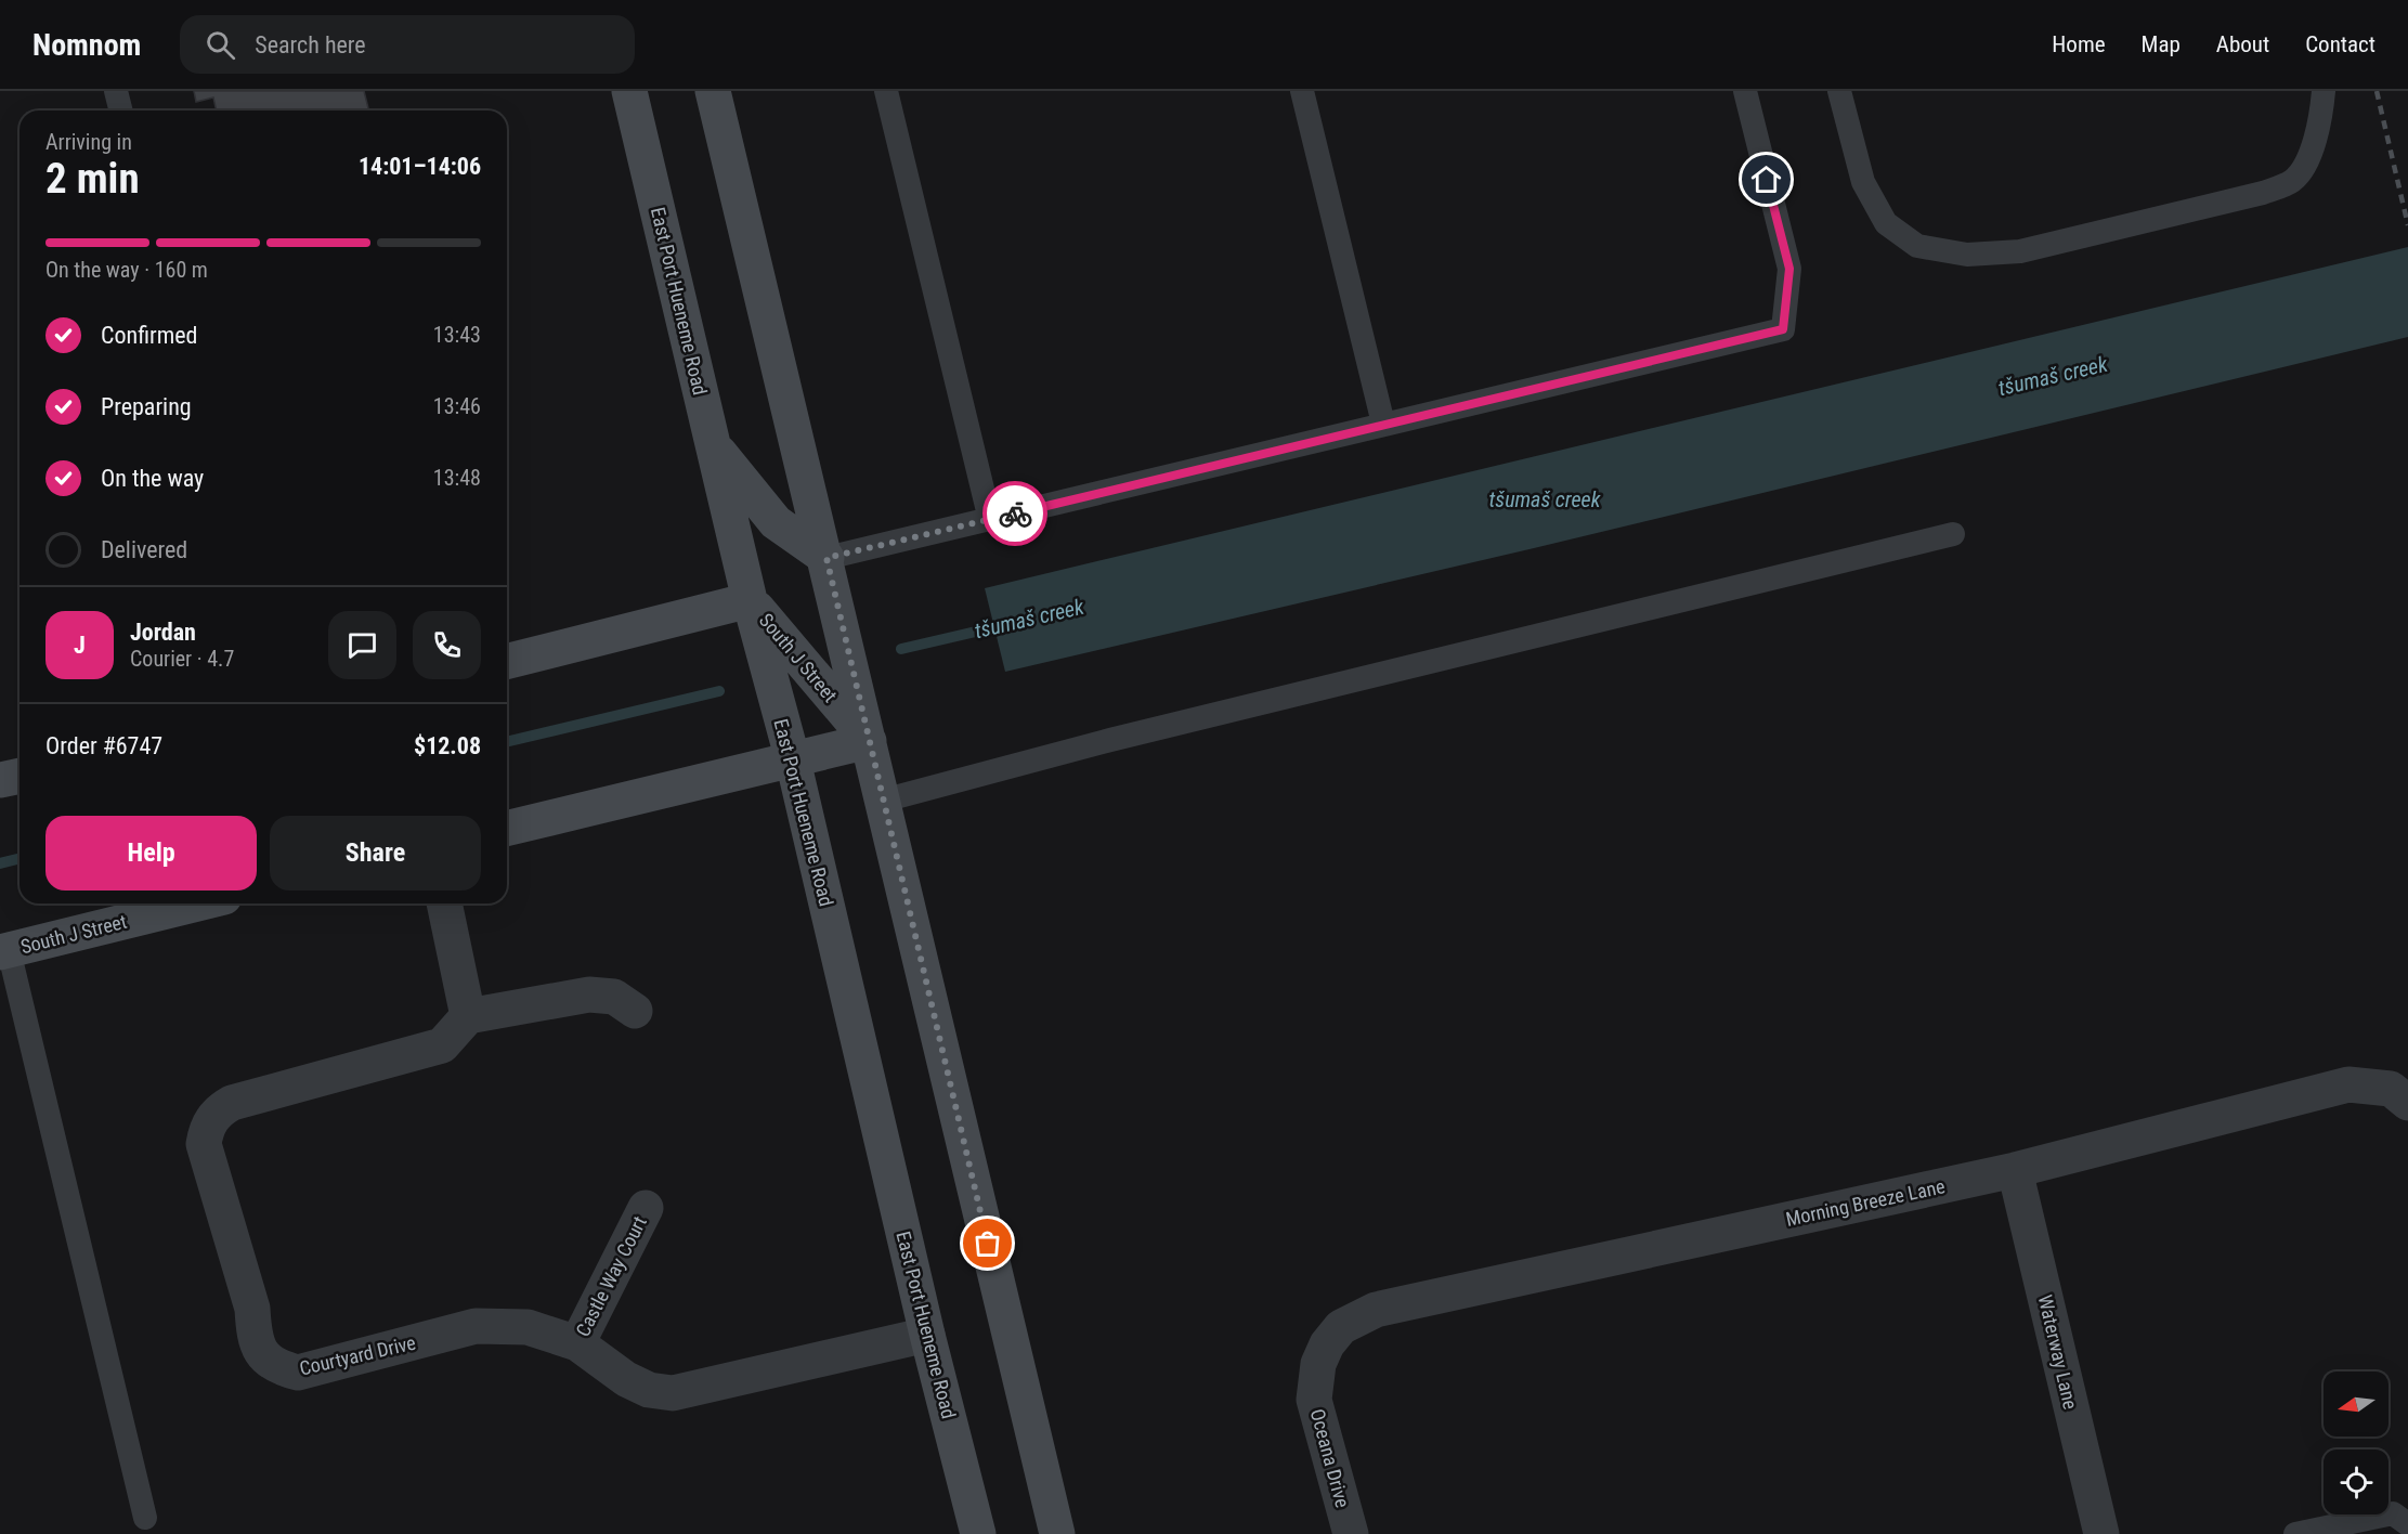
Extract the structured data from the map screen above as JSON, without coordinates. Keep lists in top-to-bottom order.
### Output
{
  "streets": {
    "main road": ["East Port Hueneme Road", "South J Street"],
    "street": [
      "Morning Breeze Lane",
      "Castle Way Court",
      "Waterway Lane",
      "Courtyard Drive",
      "Oceana Drive"
    ]
  },
  "crossings": [
    ["East Port Hueneme Road", "South J Street"],
    ["East Port Hueneme Road", "Courtyard Drive"],
    ["Morning Breeze Lane", "Waterway Lane"],
    ["Morning Breeze Lane", "Oceana Drive"],
    ["Castle Way Court", "Courtyard Drive"]
  ],
  "water": ["tšumaš creek"],
  "north": "left",
  "page": {
    "header": "Nomnom",
    "search": "Search here",
    "nav": [
      "Home",
      "Map",
      "About",
      "Contact"
    ],
    "heading": ["2 min", "Arriving in", "14:01–14:06"],
    "panel": [
      "Jordan",
      "Courier · 4.7",
      "Order #6747",
      "$12.08"
    ],
    "bar": "On the way · 160 m",
    "list": [
      ["Confirmed", "13:43"],
      ["Preparing", "13:46"],
      ["On the way", "13:48"],
      "Delivered"
    ],
    "round": "J",
    "buttons": ["Help", "Share"]
  }
}
